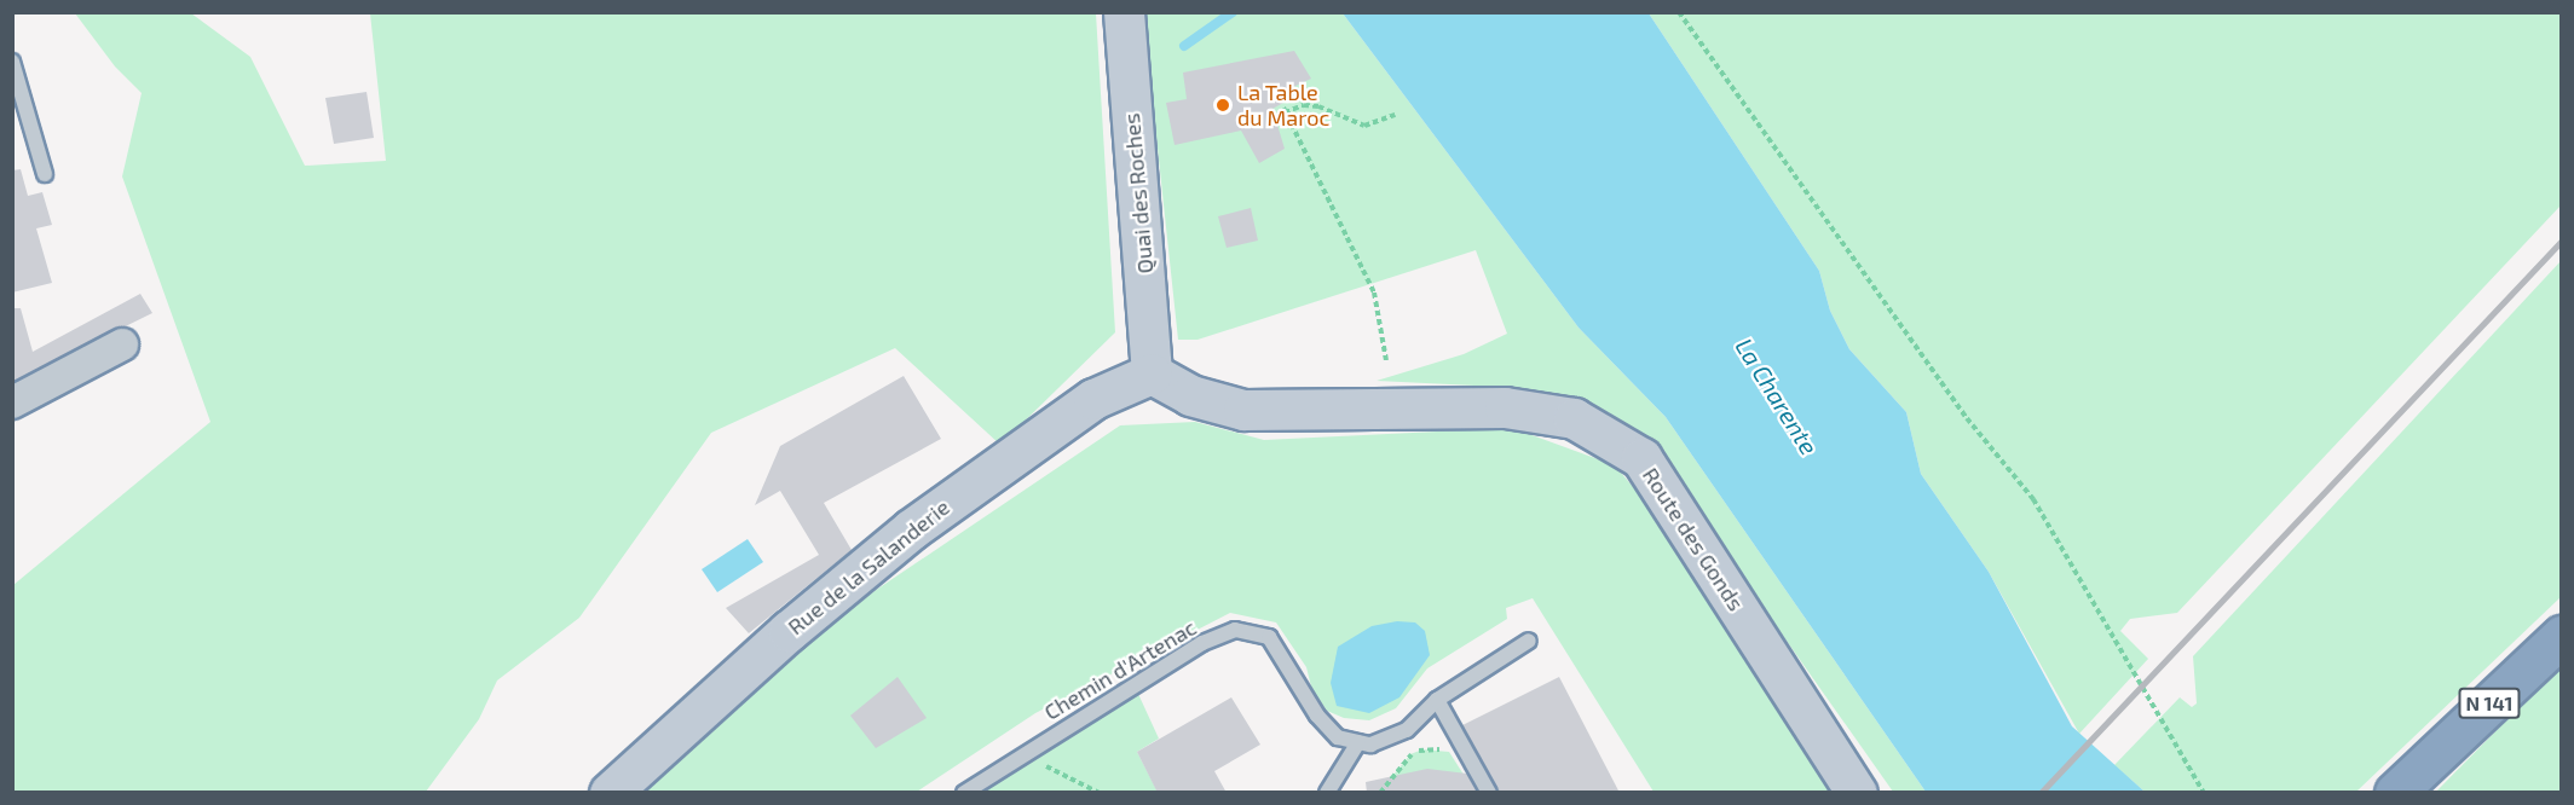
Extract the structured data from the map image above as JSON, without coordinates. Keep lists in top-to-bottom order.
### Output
{
  "streets": {
    "highway": ["N 141"],
    "street": ["Quai des Roches", "Route des Gonds", "Rue de la Salanderie"],
    "lane": ["Chemin d'Artenac"]
  },
  "crossings": [
    ["Quai des Roches", "Route des Gonds"],
    ["Quai des Roches", "Rue de la Salanderie"],
    ["Route des Gonds", "Rue de la Salanderie"]
  ],
  "water": ["La Charente"],
  "places": ["La Table du Maroc"]
}
